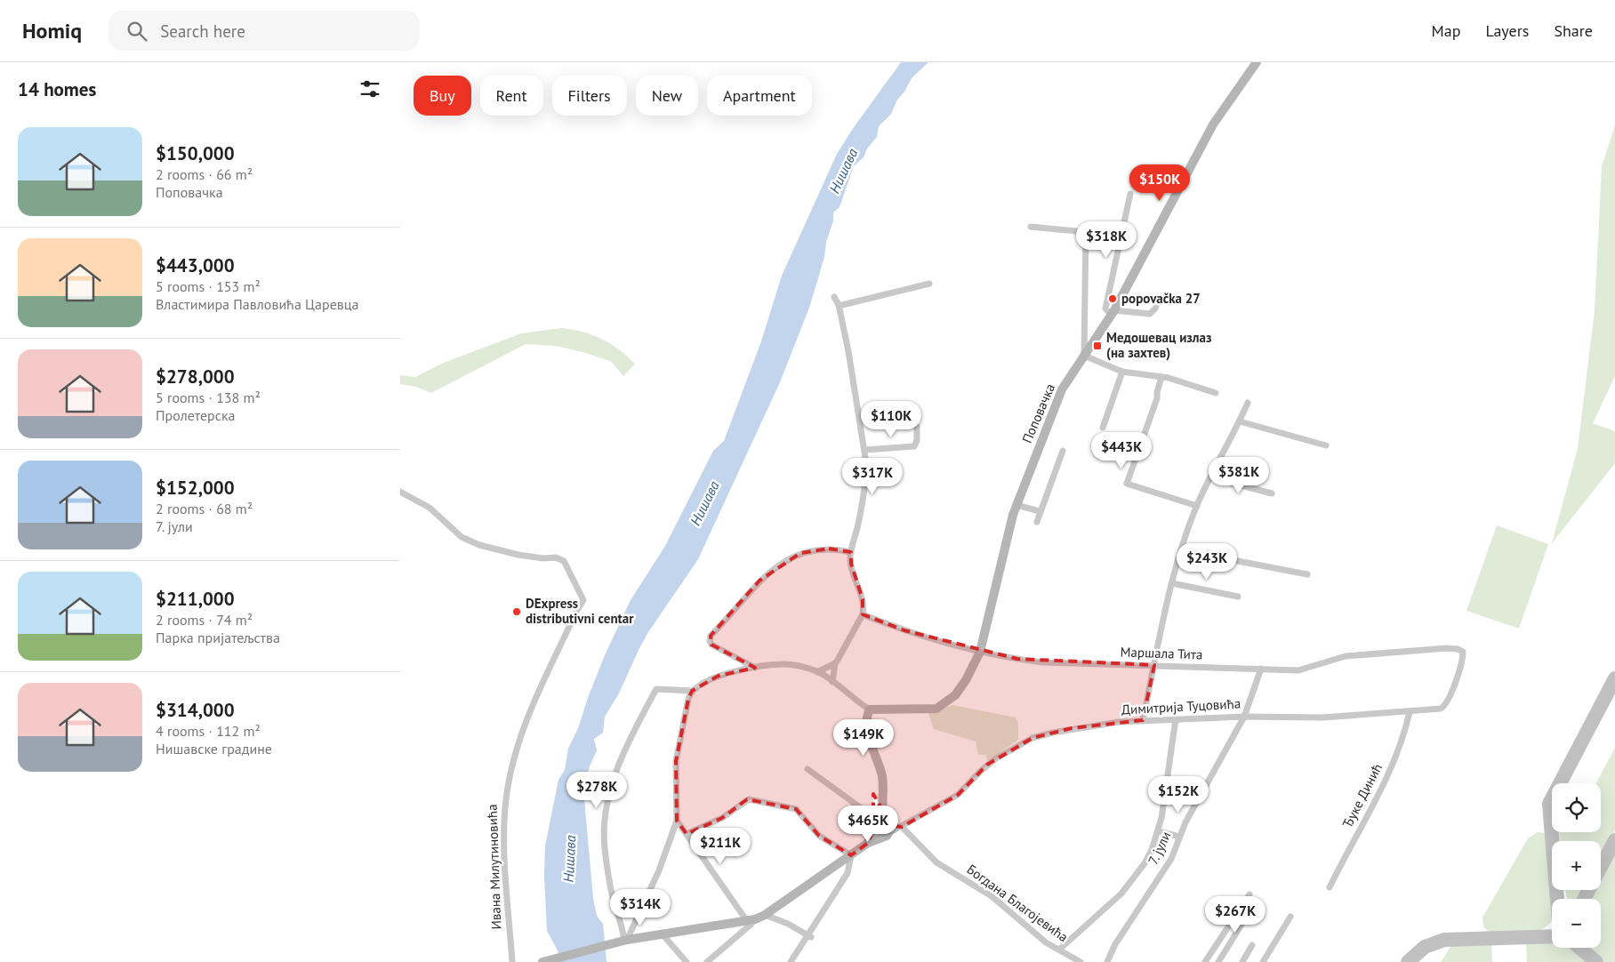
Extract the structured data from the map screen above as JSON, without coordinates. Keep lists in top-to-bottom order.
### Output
{
  "streets": {
    "street": [
      "Поповачка",
      "Маршала Тита",
      "Димитрија Туцовића",
      "Ђуке Динић",
      "7. јули",
      "Ивана Милутиновића",
      "Богдана Благојевића"
    ]
  },
  "crossings": [
    ["Поповачка", "Маршала Тита"],
    ["Маршала Тита", "Димитрија Туцовића"],
    ["Маршала Тита", "7. јули"],
    ["Димитрија Туцовића", "Ђуке Динић"],
    ["Димитрија Туцовића", "7. јули"],
    ["Димитрија Туцовића", "Богдана Благојевића"]
  ],
  "water": ["Нишава"],
  "places": {
    "other": ["popovačka 27", "DExpress distributivni centar"],
    "transit": ["Медошевац излаз (на захтев)"]
  },
  "page": {
    "header": "Homiq",
    "search": "Search here",
    "nav": ["Map", "Layers", "Share"],
    "heading": "14 homes",
    "chip": [
      "Buy",
      "Rent",
      "Filters",
      "New",
      "Apartment"
    ],
    "list": [
      {
        "name": "$150,000",
        "note": "2 rooms · 66 m² · Поповачка"
      },
      {
        "name": "$443,000",
        "note": "5 rooms · 153 m² · Властимира Павловића Царевца"
      },
      {
        "name": "$278,000",
        "note": "5 rooms · 138 m² · Пролетерска"
      },
      {
        "name": "$152,000",
        "note": "2 rooms · 68 m² · 7. јули"
      },
      {
        "name": "$211,000",
        "note": "2 rooms · 74 m² · Парка пријатељства"
      },
      {
        "name": "$314,000",
        "note": "4 rooms · 112 m² · Нишавске градине"
      }
    ],
    "price": [
      "$150K",
      "$318K",
      "$110K",
      "$443K",
      "$381K",
      "$317K",
      "$243K",
      "$149K",
      "$278K",
      "$152K",
      "$465K",
      "$211K",
      "$314K",
      "$267K"
    ],
    "map_buttons": ["+", "−"]
  }
}
